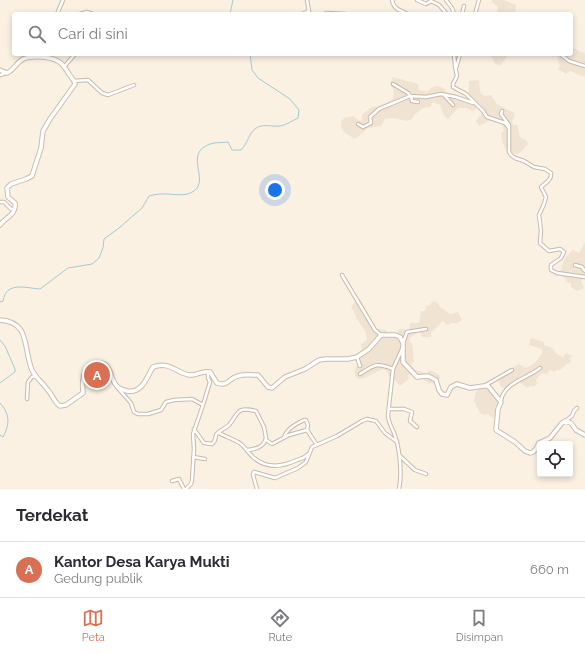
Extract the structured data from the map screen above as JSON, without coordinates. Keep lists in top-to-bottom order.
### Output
{
  "page": {
    "search": "Cari di sini",
    "pins": "A",
    "heading": "Terdekat",
    "list": [
      {
        "mark": "A",
        "name": "Kantor Desa Karya Mukti",
        "note": "Gedung publik",
        "value": "660 m"
      }
    ],
    "nav": ["Peta", "Rute", "Disimpan"]
  }
}
